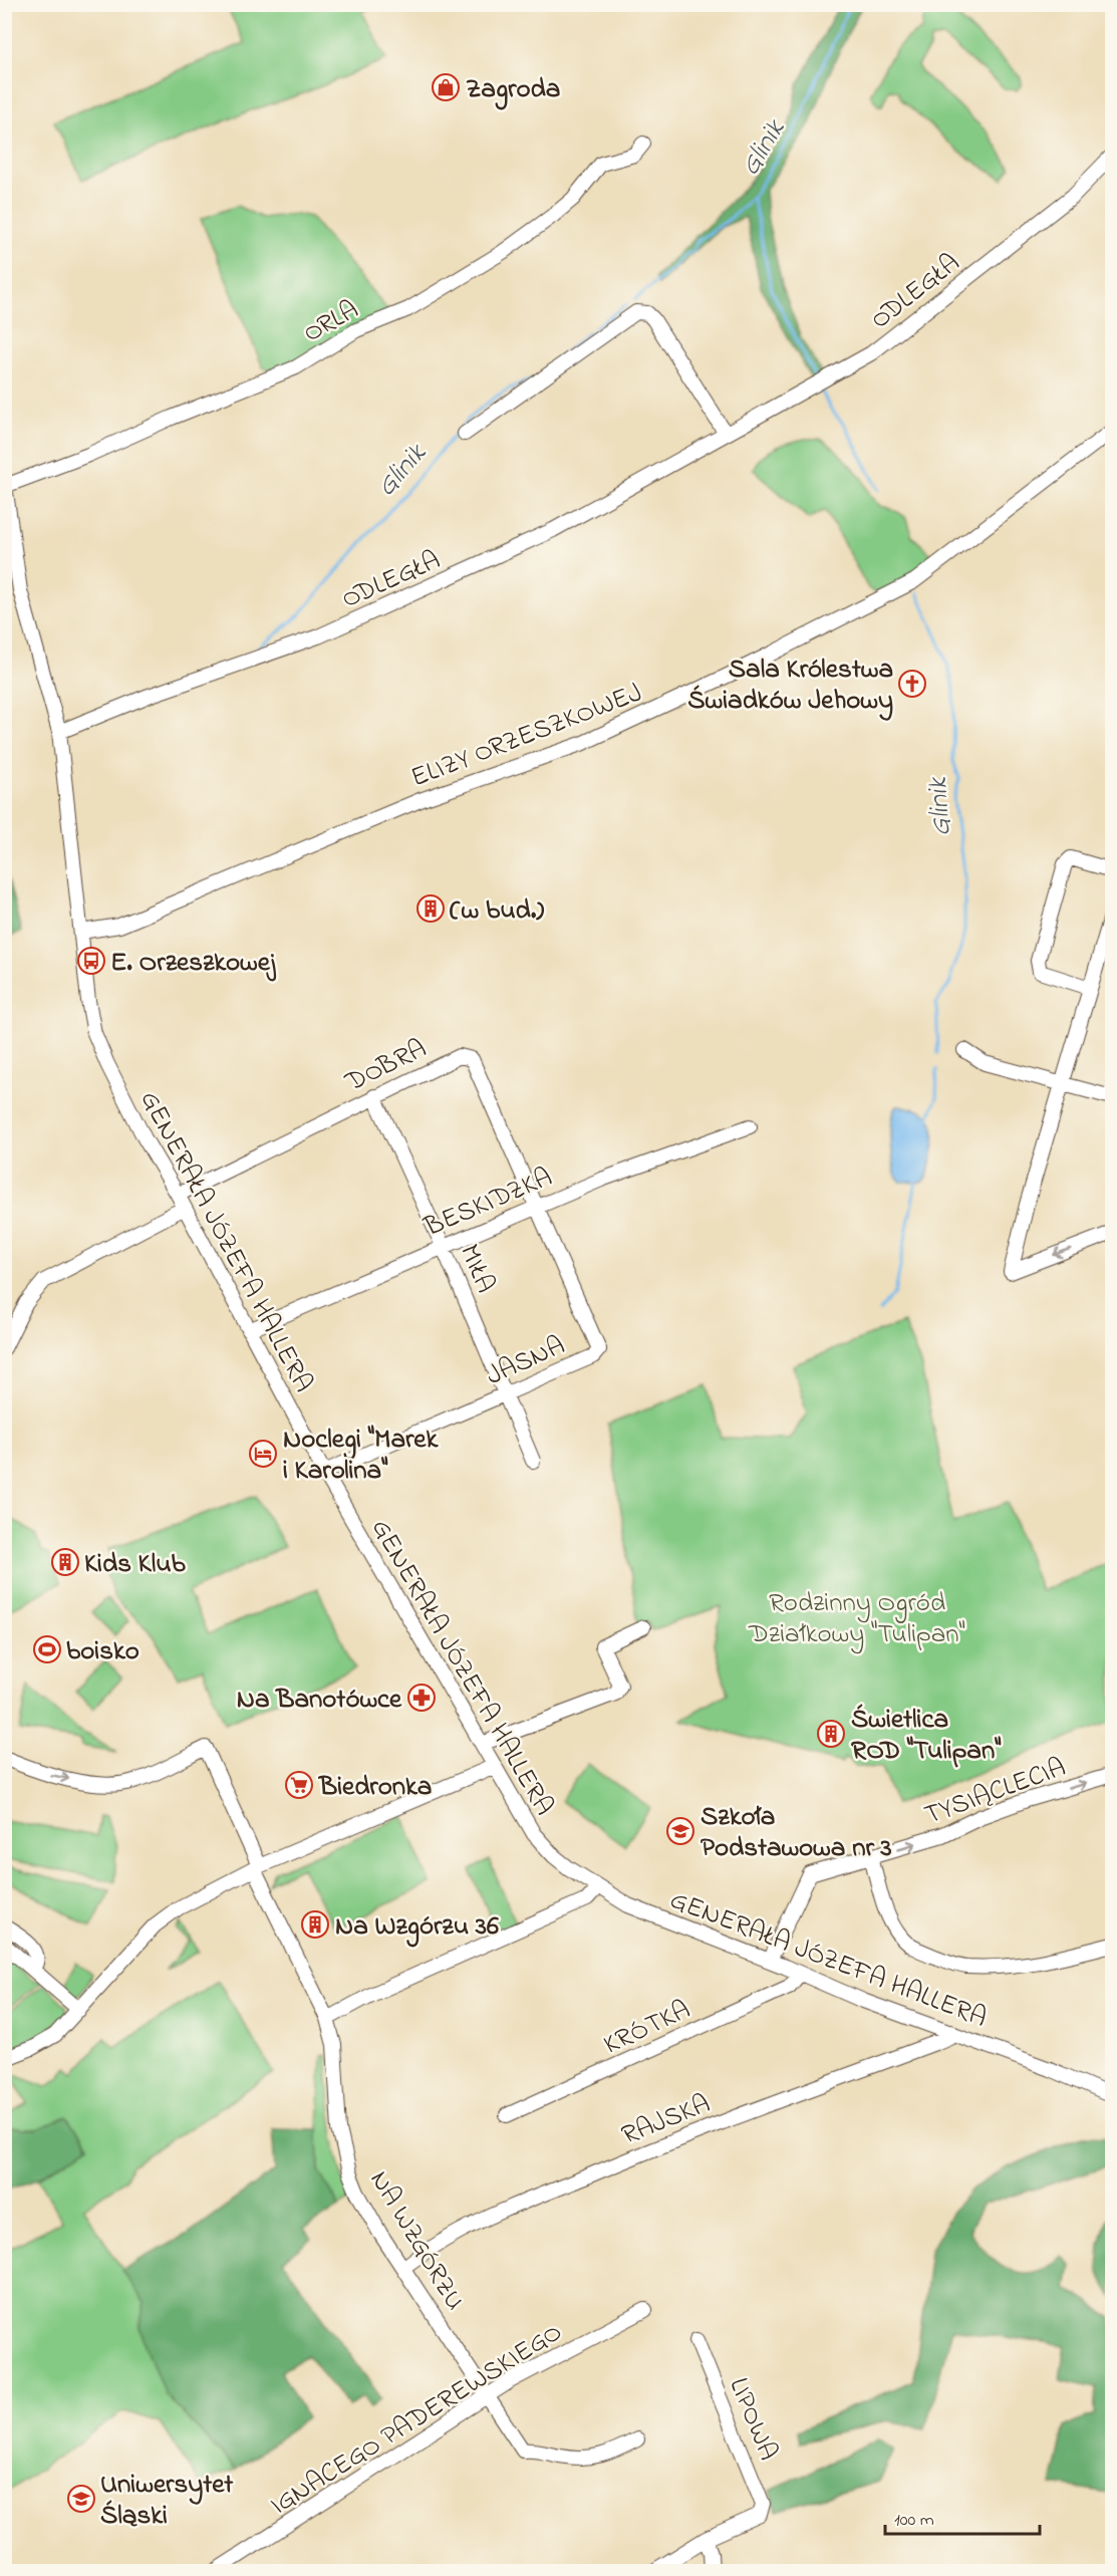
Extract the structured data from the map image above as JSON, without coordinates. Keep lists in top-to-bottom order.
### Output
{
  "streets": {
    "street": [
      "ODLEGŁA",
      "ORLA",
      "ELIZY ORZESZKOWEJ",
      "DOBRA",
      "BESKIDZKA",
      "GENERAŁA JÓZEFA HALLERA",
      "MIŁA",
      "JASNA",
      "TYSIĄCLECIA",
      "KRÓTKA",
      "RAJSKA",
      "NA WZGÓRZU",
      "IGNACEGO PADEREWSKIEGO",
      "LIPOWA"
    ]
  },
  "crossings": [
    ["ODLEGŁA", "GENERAŁA JÓZEFA HALLERA"],
    ["ORLA", "GENERAŁA JÓZEFA HALLERA"],
    ["ELIZY ORZESZKOWEJ", "GENERAŁA JÓZEFA HALLERA"],
    ["DOBRA", "BESKIDZKA"],
    ["DOBRA", "GENERAŁA JÓZEFA HALLERA"],
    ["DOBRA", "MIŁA"],
    ["DOBRA", "JASNA"],
    ["BESKIDZKA", "GENERAŁA JÓZEFA HALLERA"],
    ["BESKIDZKA", "MIŁA"],
    ["BESKIDZKA", "JASNA"],
    ["GENERAŁA JÓZEFA HALLERA", "JASNA"],
    ["GENERAŁA JÓZEFA HALLERA", "TYSIĄCLECIA"],
    ["GENERAŁA JÓZEFA HALLERA", "KRÓTKA"],
    ["GENERAŁA JÓZEFA HALLERA", "RAJSKA"],
    ["MIŁA", "JASNA"],
    ["RAJSKA", "NA WZGÓRZU"],
    ["NA WZGÓRZU", "IGNACEGO PADEREWSKIEGO"]
  ],
  "one_way": ["TYSIĄCLECIA"],
  "water": ["Glinik"],
  "parks": ["Rodzinny Ogród Działkowy \"Tulipan\""],
  "places": {
    "shop": ["Zagroda"],
    "church": ["Sala Królestwa Świadków Jehowy"],
    "building": [
      "(w bud.)",
      "Kids Klub",
      "Świetlica ROD \"Tulipan\"",
      "Na Wzgórzu 36"
    ],
    "bus stop": ["E. Orzeszkowej"],
    "hotel": ["Noclegi \"Marek i Karolina\""],
    "sports": ["boisko"],
    "pharmacy": ["Na Banotówce"],
    "supermarket": ["Biedronka"],
    "school or university": ["Szkoła Podstawowa nr 3", "Uniwersytet Śląski"]
  },
  "scale_bar": "100 m"
}
